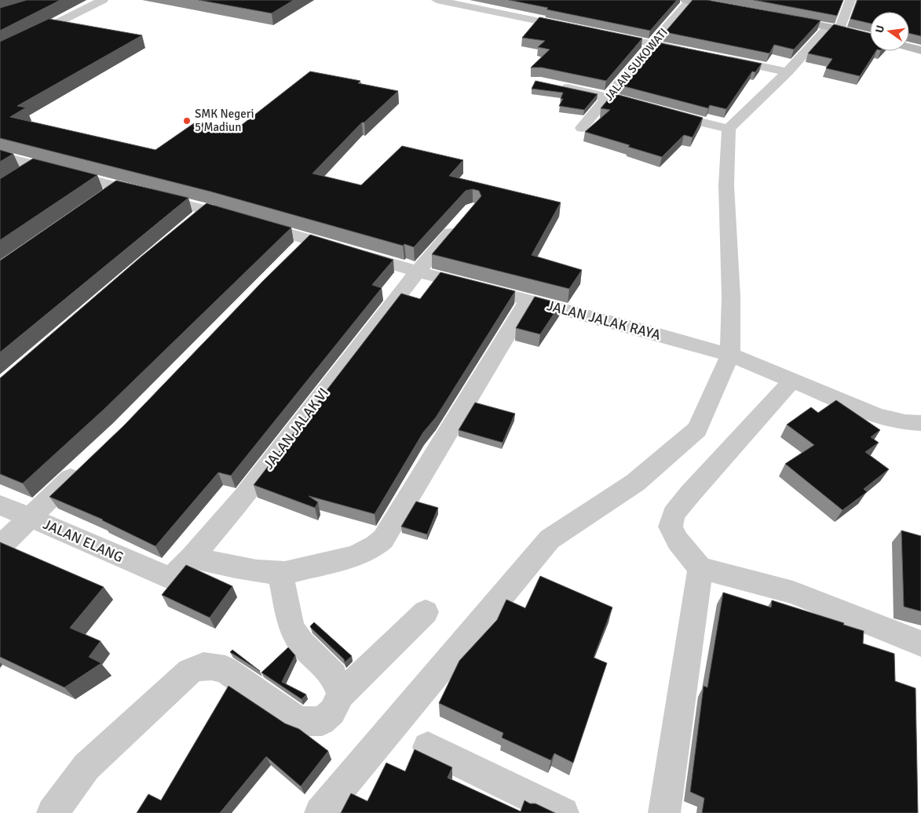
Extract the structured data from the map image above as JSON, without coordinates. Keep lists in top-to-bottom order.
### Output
{
  "streets": {
    "street": [
      "JALAN SUKOWATI",
      "JALAN JALAK RAYA",
      "JALAN JALAK VI",
      "JALAN ELANG"
    ]
  },
  "crossings": [
    ["JALAN JALAK RAYA", "JALAN JALAK VI"],
    ["JALAN JALAK VI", "JALAN ELANG"]
  ],
  "places": ["SMK Negeri 5 Madiun"],
  "north": "left"
}
